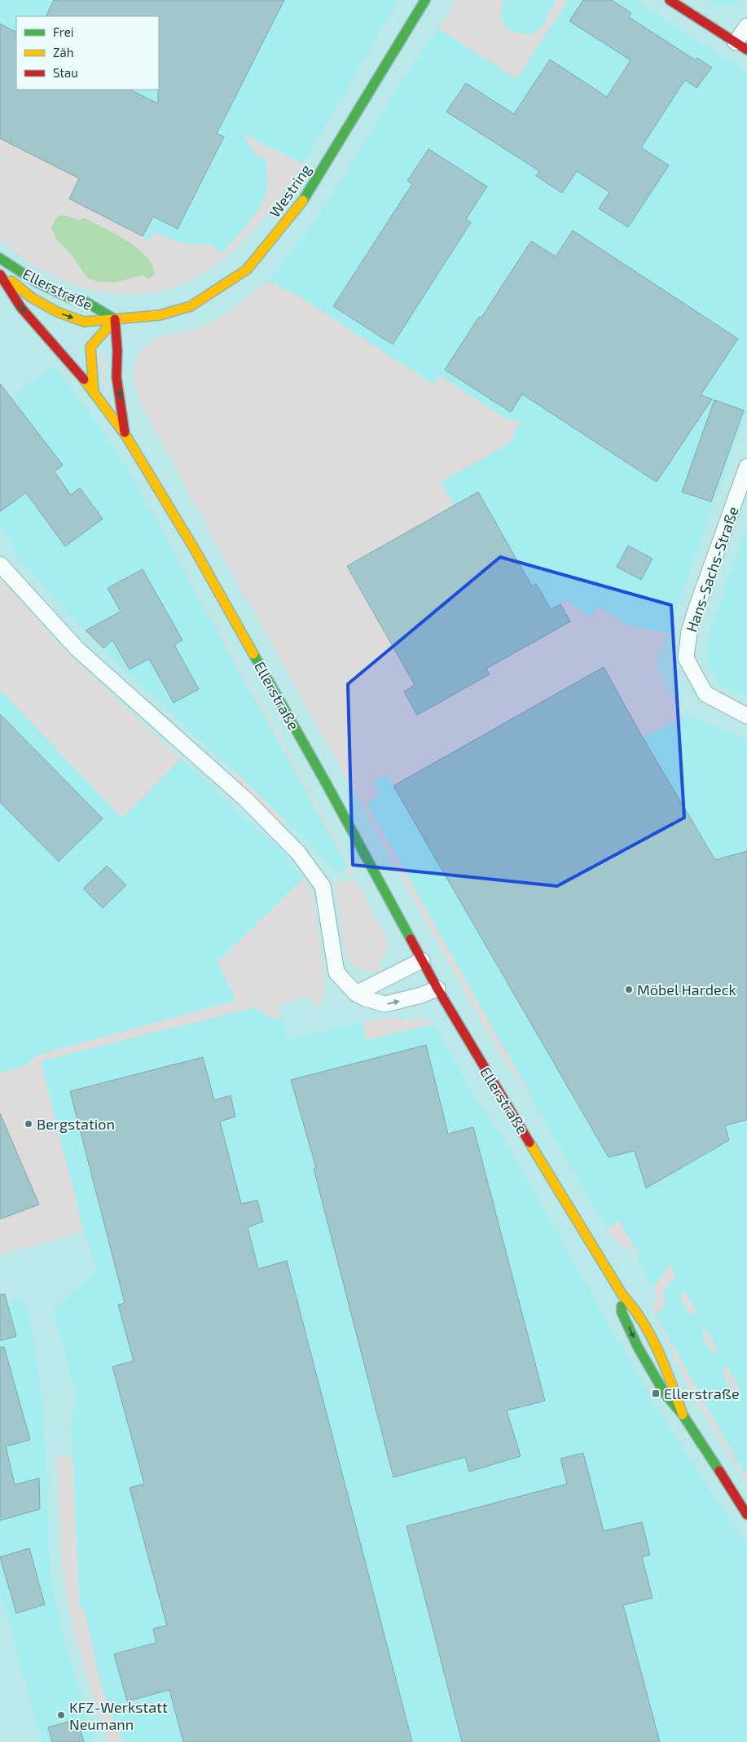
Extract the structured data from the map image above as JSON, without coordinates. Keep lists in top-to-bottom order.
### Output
{
  "streets": {
    "main road": ["Westring", "Ellerstraße"],
    "street": ["Hans-Sachs-Straße"]
  },
  "crossings": [
    ["Westring", "Ellerstraße"]
  ],
  "places": {
    "other": ["Möbel Hardeck", "Bergstation", "KFZ-Werkstatt Neumann"],
    "transit": ["Ellerstraße"]
  },
  "legend": ["Frei", "Zäh", "Stau"]
}
